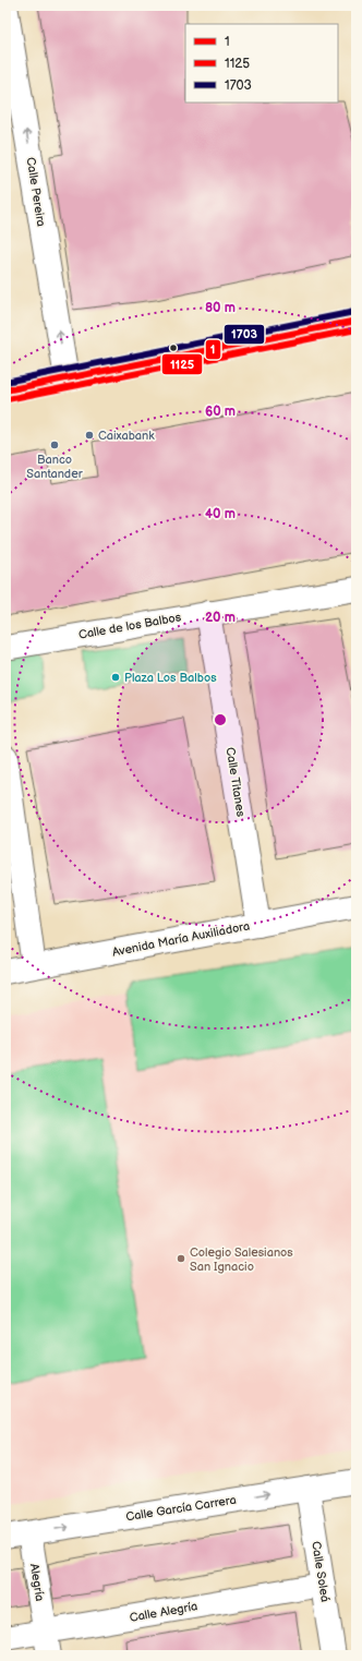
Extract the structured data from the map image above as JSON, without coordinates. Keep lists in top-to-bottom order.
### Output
{
  "streets": {
    "street": [
      "Calle Pereira",
      "Calle de los Balbos",
      "Calle Titanes",
      "Avenida María Auxiliadora",
      "Calle García Carrera",
      "Calle Soleá",
      "Alegría",
      "Calle Alegría"
    ]
  },
  "crossings": [
    ["Calle de los Balbos", "Calle Titanes"],
    ["Calle Titanes", "Avenida María Auxiliadora"],
    ["Calle García Carrera", "Calle Soleá"],
    ["Calle García Carrera", "Alegría"],
    ["Calle Soleá", "Calle Alegría"],
    ["Alegría", "Calle Alegría"]
  ],
  "one_way": ["Calle Pereira", "Calle García Carrera"],
  "places": [
    "Caixabank",
    "Banco Santander",
    "Plaza Los Balbos",
    "Colegio Salesianos San Ignacio"
  ],
  "lines": ["transit line 1703", "transit line 1", "transit line 1125"],
  "legend": ["1", "1125", "1703"],
  "rings": [
    "80 m",
    "60 m",
    "40 m",
    "20 m"
  ]
}
